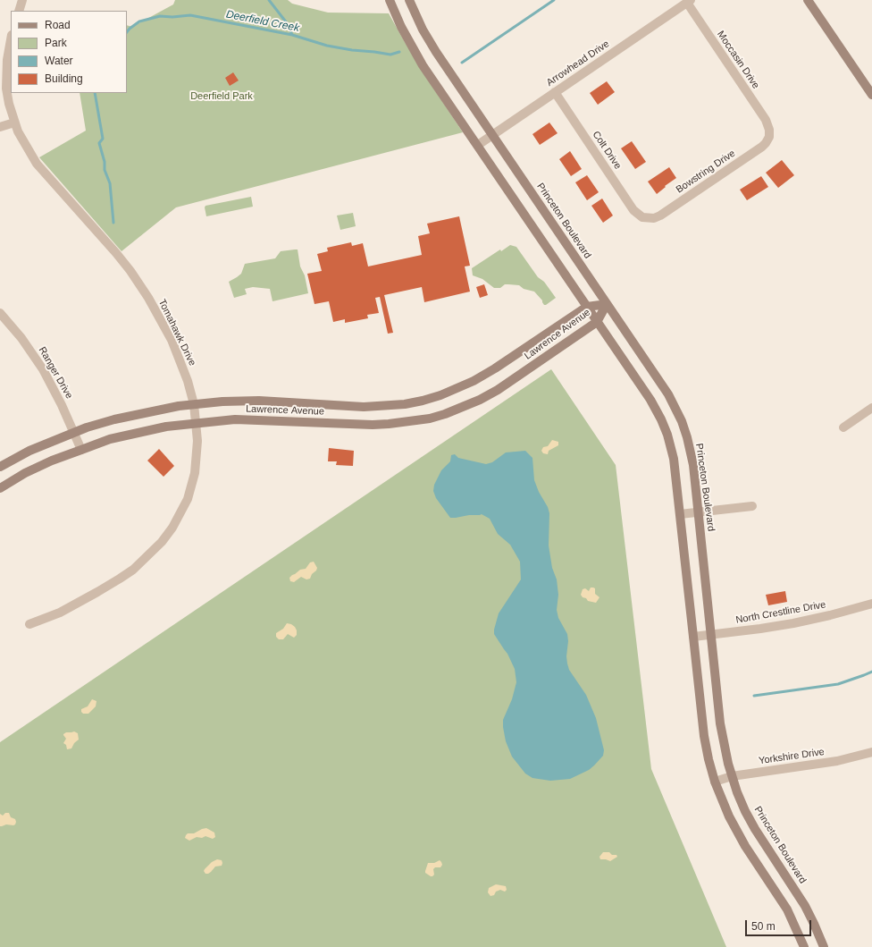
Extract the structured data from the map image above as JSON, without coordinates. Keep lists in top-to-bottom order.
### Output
{
  "streets": {
    "street": [
      "Moccasin Drive",
      "Arrowhead Drive",
      "Colt Drive",
      "Bowstring Drive",
      "Princeton Boulevard",
      "Tomahawk Drive",
      "Lawrence Avenue",
      "Ranger Drive",
      "North Crestline Drive",
      "Yorkshire Drive"
    ]
  },
  "crossings": [
    ["Moccasin Drive", "Arrowhead Drive"],
    ["Moccasin Drive", "Bowstring Drive"],
    ["Arrowhead Drive", "Colt Drive"],
    ["Arrowhead Drive", "Princeton Boulevard"],
    ["Colt Drive", "Bowstring Drive"],
    ["Princeton Boulevard", "Lawrence Avenue"],
    ["Princeton Boulevard", "North Crestline Drive"],
    ["Princeton Boulevard", "Yorkshire Drive"],
    ["Tomahawk Drive", "Lawrence Avenue"],
    ["Lawrence Avenue", "Ranger Drive"]
  ],
  "water": ["Deerfield Creek"],
  "parks": ["Deerfield Park"],
  "legend": [
    "Road",
    "Park",
    "Water",
    "Building"
  ],
  "scale_bar": "50 m"
}
